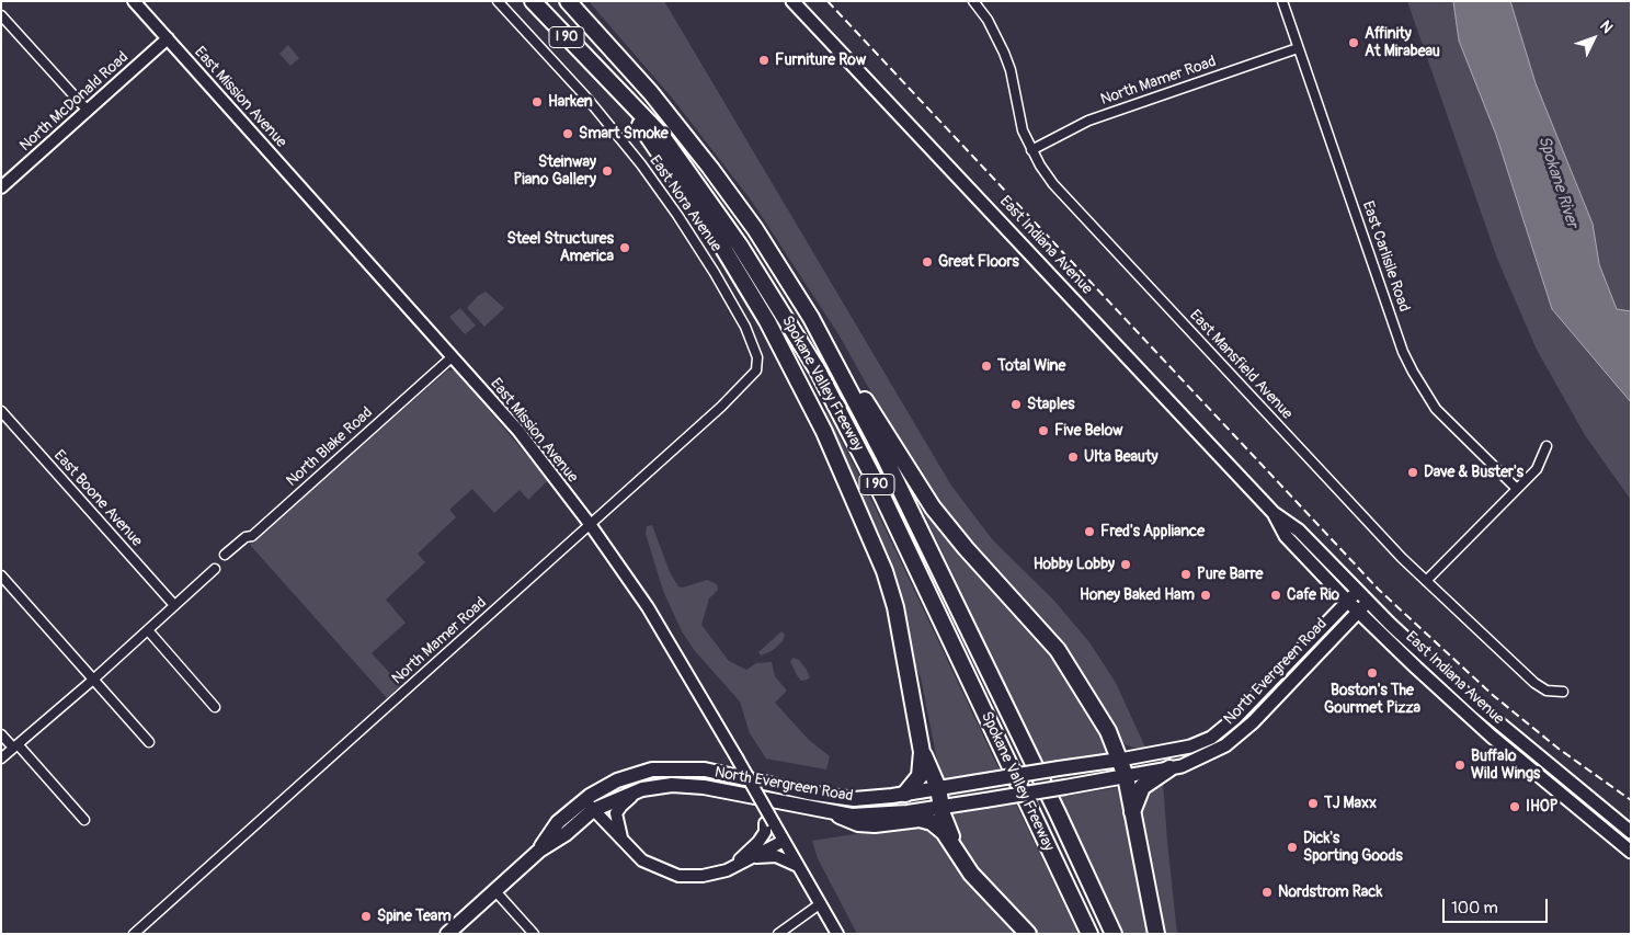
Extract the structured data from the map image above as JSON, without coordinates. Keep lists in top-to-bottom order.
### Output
{
  "streets": {
    "highway": ["I 90", "Spokane Valley Freeway"],
    "main road": ["East Indiana Avenue", "North Evergreen Road"],
    "street": [
      "North Mamer Road",
      "East Mission Avenue",
      "North McDonald Road",
      "East Nora Avenue",
      "East Carlisile Road",
      "East Mansfield Avenue",
      "North Blake Road",
      "East Boone Avenue"
    ]
  },
  "crossings": [
    ["North Mamer Road", "East Mission Avenue"],
    ["North Mamer Road", "East Nora Avenue"],
    ["North Mamer Road", "East Carlisile Road"],
    ["North Mamer Road", "East Mansfield Avenue"],
    ["East Mission Avenue", "North McDonald Road"],
    ["East Mission Avenue", "North Blake Road"],
    ["East Indiana Avenue", "North Evergreen Road"]
  ],
  "water": ["Spokane River"],
  "places": [
    "Affinity At Mirabeau",
    "Furniture Row",
    "Harken",
    "Smart Smoke",
    "Steinway Piano Gallery",
    "Steel Structures America",
    "Great Floors",
    "Total Wine",
    "Staples",
    "Five Below",
    "Ulta Beauty",
    "Dave & Buster's",
    "Fred's Appliance",
    "Hobby Lobby",
    "Pure Barre",
    "Honey Baked Ham",
    "Cafe Rio",
    "Boston's The Gourmet Pizza",
    "Buffalo Wild Wings",
    "TJ Maxx",
    "IHOP",
    "Dick's Sporting Goods",
    "Nordstrom Rack",
    "Spine Team"
  ],
  "scale_bar": "100 m",
  "north": "top right"
}
